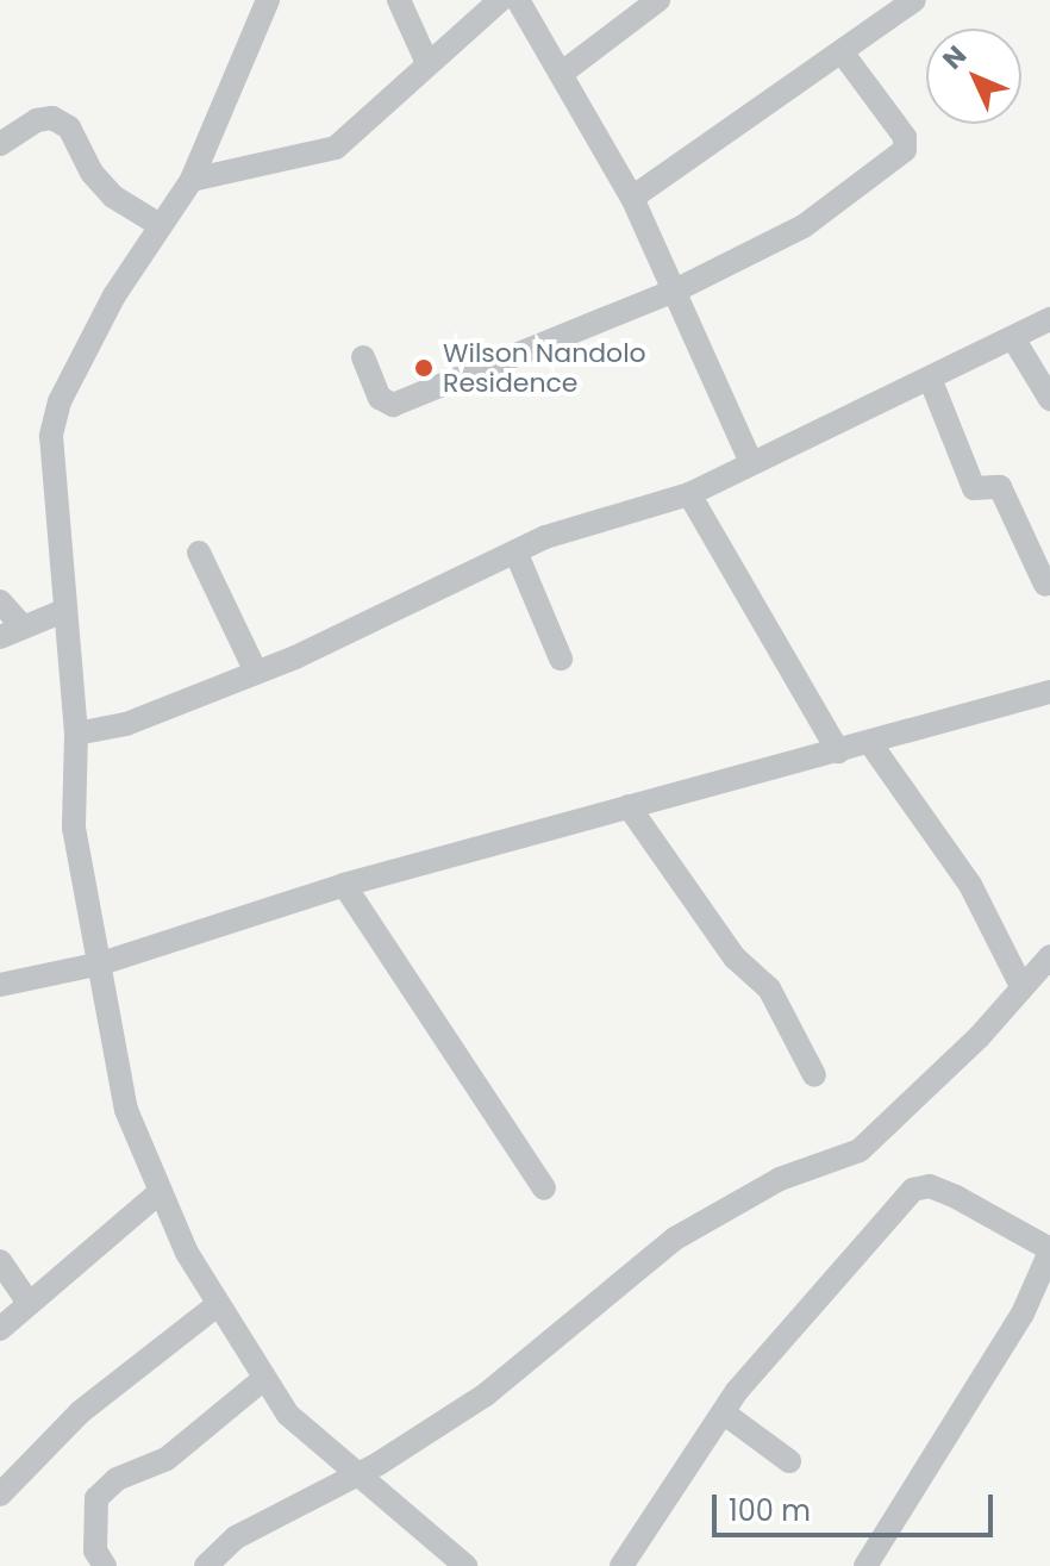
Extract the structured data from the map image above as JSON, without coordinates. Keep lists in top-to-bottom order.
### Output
{
  "places": ["Wilson Nandolo Residence"],
  "scale_bar": "100 m",
  "north": "top left"
}
